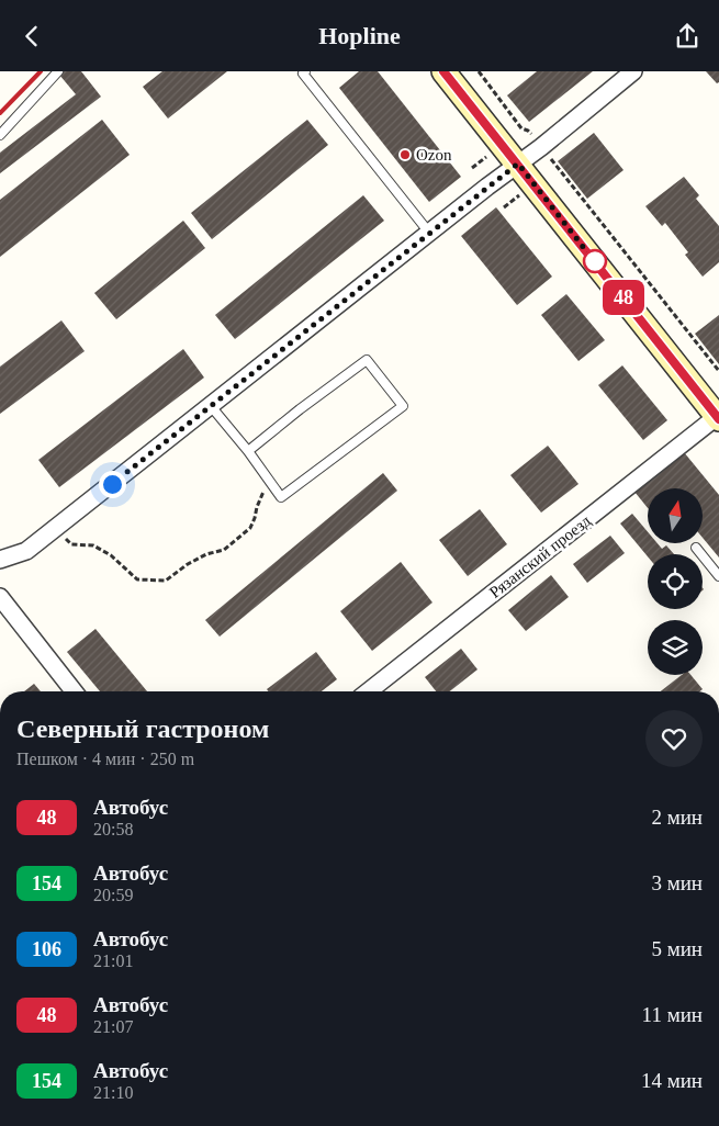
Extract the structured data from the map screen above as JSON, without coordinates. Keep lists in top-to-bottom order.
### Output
{
  "streets": {
    "street": ["Рязанский проезд"]
  },
  "places": ["Ozon"],
  "lines": ["bus line 48"],
  "north": "top",
  "page": {
    "header": "Hopline",
    "on_map": "48",
    "heading": ["Северный гастроном", "Пешком · 4 мин · 250 m"],
    "list": [
      {
        "mark": "48",
        "name": "Автобус",
        "note": "20:58",
        "value": "2 мин"
      },
      {
        "mark": "154",
        "name": "Автобус",
        "note": "20:59",
        "value": "3 мин"
      },
      {
        "mark": "106",
        "name": "Автобус",
        "note": "21:01",
        "value": "5 мин"
      },
      {
        "mark": "48",
        "name": "Автобус",
        "note": "21:07",
        "value": "11 мин"
      },
      {
        "mark": "154",
        "name": "Автобус",
        "note": "21:10",
        "value": "14 мин"
      }
    ]
  }
}
